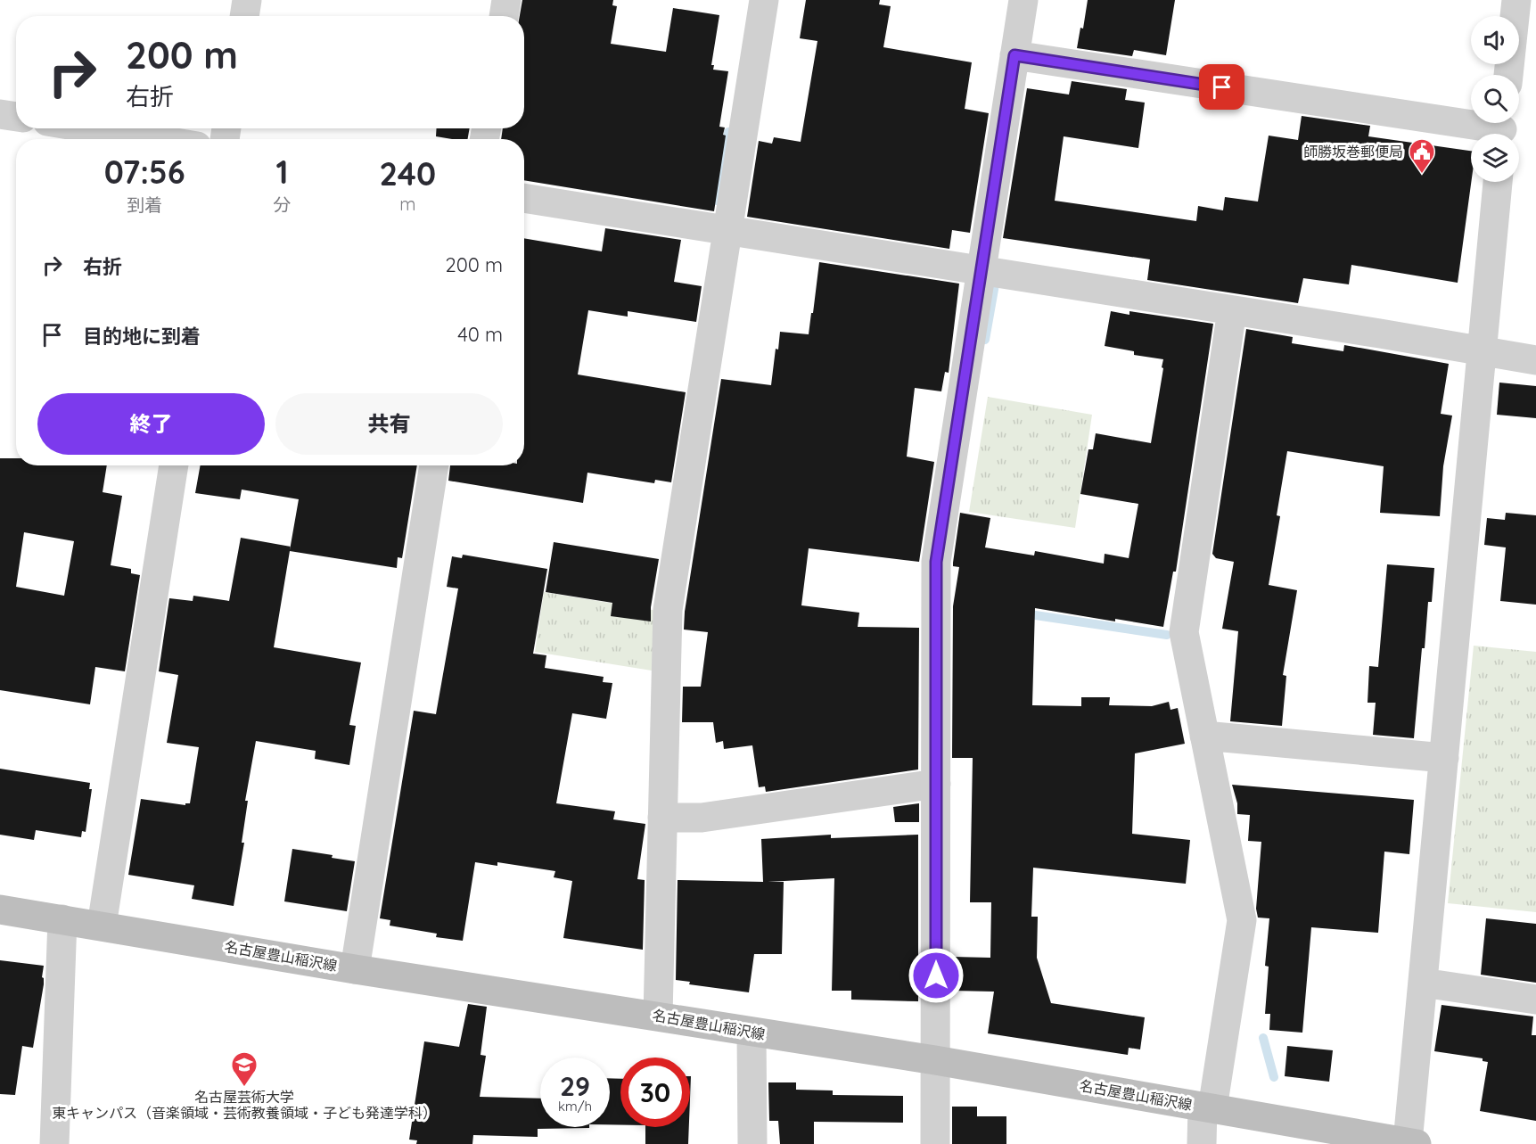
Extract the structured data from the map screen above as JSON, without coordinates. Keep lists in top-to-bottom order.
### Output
{
  "streets": {
    "main road": ["名古屋豊山稲沢線"]
  },
  "places": {
    "public building": ["師勝坂巻郵便局"],
    "school or university": ["名古屋芸術大学 東キャンパス（音楽領域・芸術教養領域・子ども発達学科）"]
  },
  "page": {
    "turn": ["200 m", "右折"],
    "eta": [
      "07:56",
      "到着",
      "1",
      "分",
      "240",
      "m"
    ],
    "list": [
      {
        "name": "右折",
        "value": "200 m"
      },
      {
        "name": "目的地に到着",
        "value": "40 m"
      }
    ],
    "buttons": ["終了", "共有"],
    "speed": "29 km/h",
    "limit": "30"
  }
}
